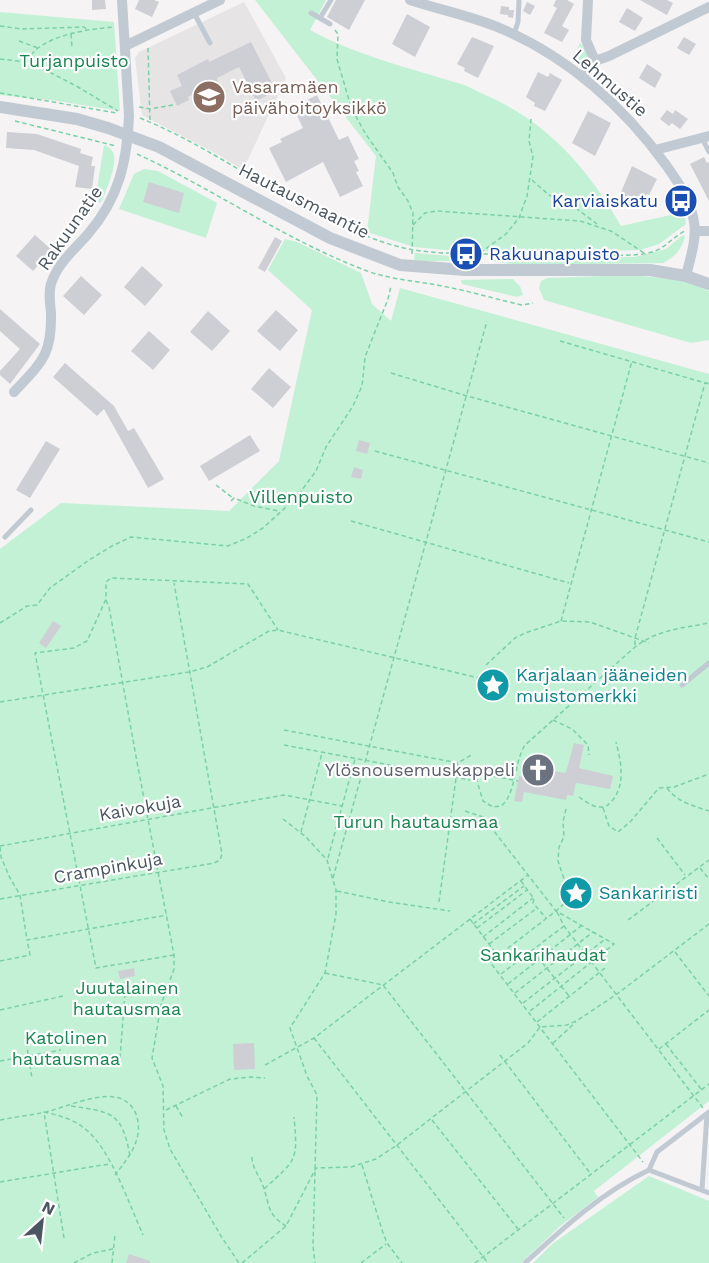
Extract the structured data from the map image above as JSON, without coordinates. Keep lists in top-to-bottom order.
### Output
{
  "streets": {
    "street": ["Lehmustie", "Hautausmaantie", "Rakuunatie"],
    "path": ["Kaivokuja", "Crampinkuja"]
  },
  "crossings": [
    ["Lehmustie", "Hautausmaantie"],
    ["Hautausmaantie", "Rakuunatie"],
    ["Kaivokuja", "Crampinkuja"]
  ],
  "parks": [
    "Turjanpuisto",
    "Villenpuisto",
    "Turun hautausmaa",
    "Sankarihaudat",
    "Juutalainen hautausmaa",
    "Katolinen hautausmaa"
  ],
  "places": {
    "school or university": ["Vasaramäen päivähoitoyksikkö"],
    "bus stop": ["Karviaiskatu", "Rakuunapuisto"],
    "place": ["Karjalaan jääneiden muistomerkki", "Sankariristi"],
    "church": ["Ylösnousemuskappeli"]
  },
  "north": "top right"
}
